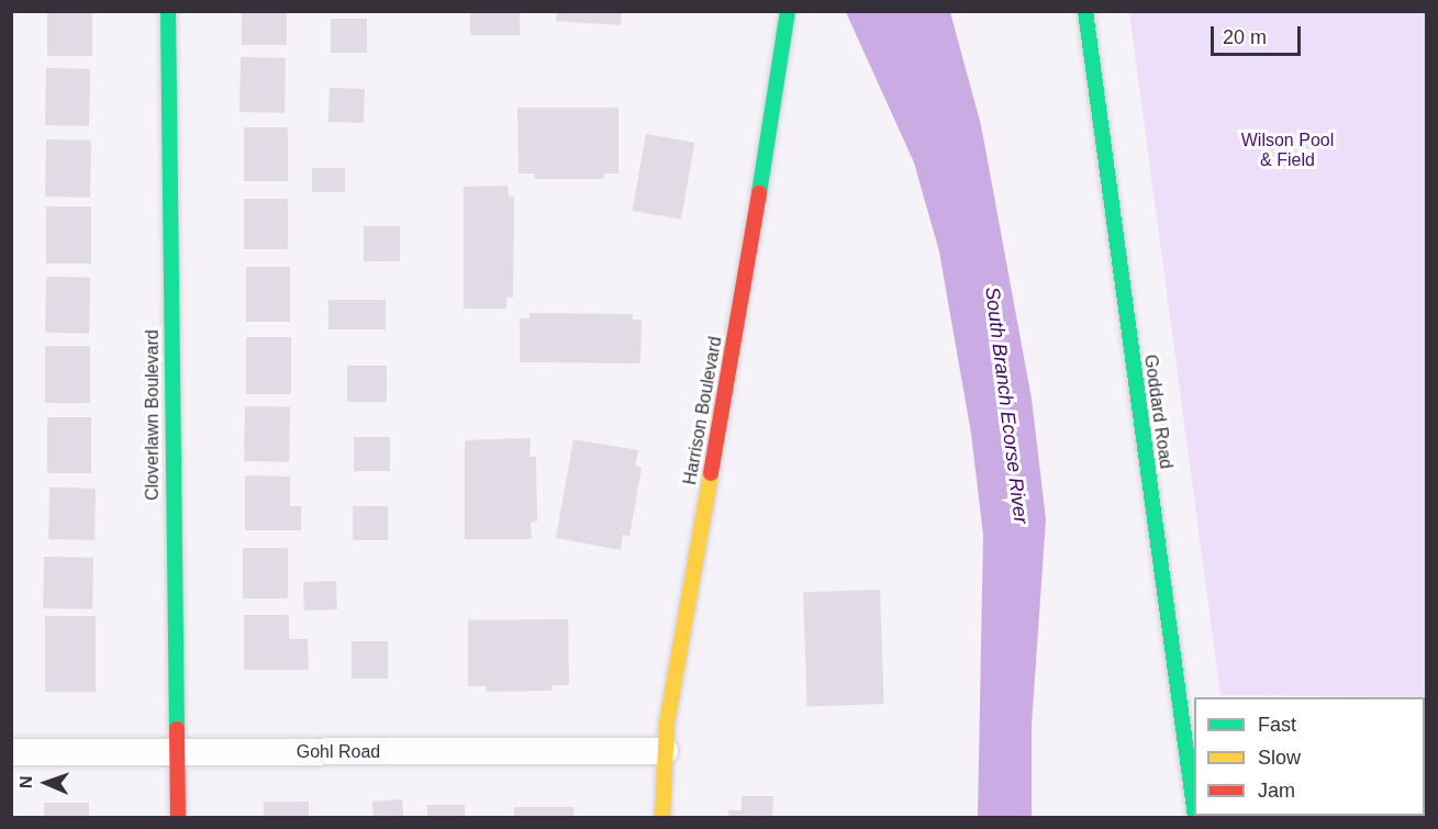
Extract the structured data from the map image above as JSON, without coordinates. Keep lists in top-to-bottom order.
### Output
{
  "streets": {
    "street": [
      "Harrison Boulevard",
      "Goddard Road",
      "Cloverlawn Boulevard",
      "Gohl Road"
    ]
  },
  "crossings": [
    ["Harrison Boulevard", "Gohl Road"],
    ["Cloverlawn Boulevard", "Gohl Road"]
  ],
  "water": ["South Branch Ecorse River"],
  "parks": ["Wilson Pool & Field"],
  "legend": ["Fast", "Slow", "Jam"],
  "scale_bar": "20 m",
  "north": "left"
}
